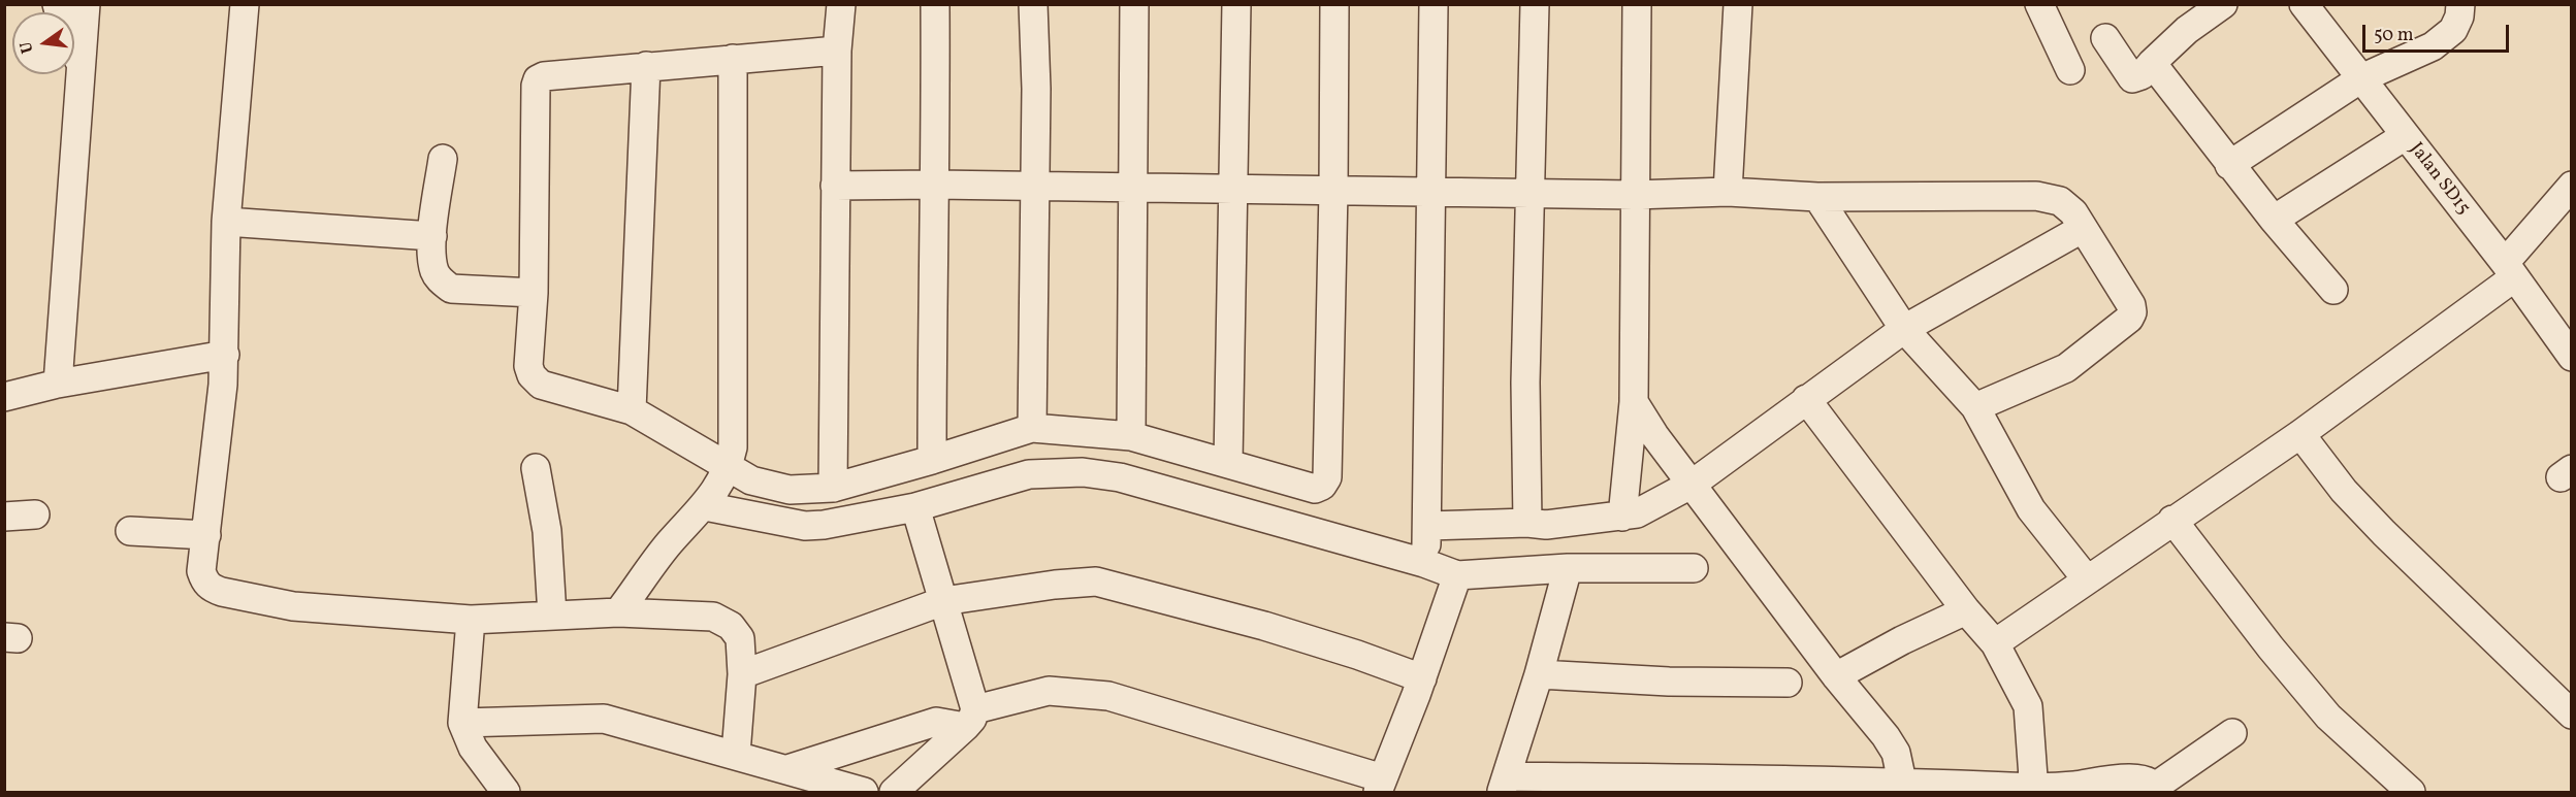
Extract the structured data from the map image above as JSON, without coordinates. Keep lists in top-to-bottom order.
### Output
{
  "streets": {
    "street": ["Jalan SD15"]
  },
  "scale_bar": "50 m",
  "north": "left"
}
